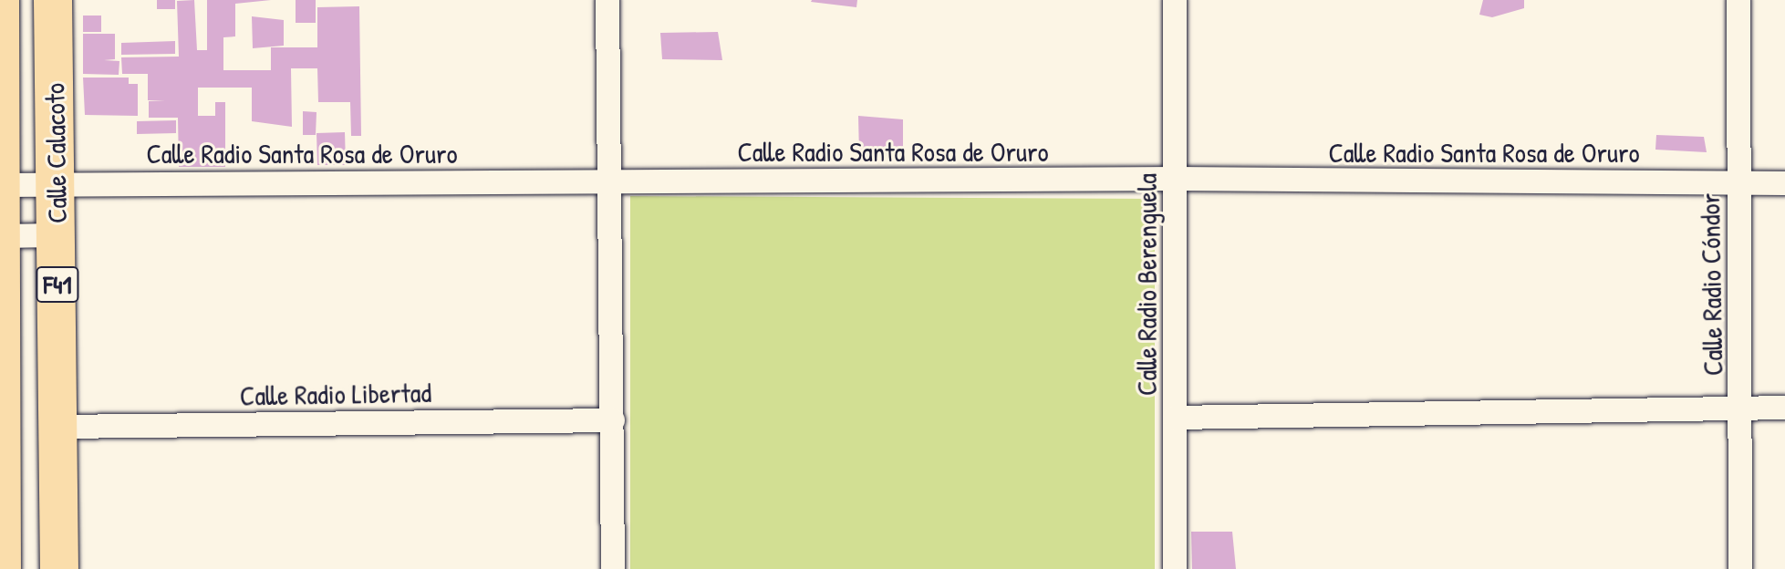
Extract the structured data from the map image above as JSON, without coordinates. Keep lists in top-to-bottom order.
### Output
{
  "streets": {
    "main road": ["Calle Calacoto", "F41"],
    "street": [
      "Calle Radio Santa Rosa de Oruro",
      "Calle Radio Berenguela",
      "Calle Radio Cóndor",
      "Calle Radio Libertad"
    ]
  },
  "crossings": [
    ["Calle Radio Santa Rosa de Oruro", "Calle Calacoto"],
    ["Calle Radio Santa Rosa de Oruro", "Calle Radio Berenguela"],
    ["Calle Radio Santa Rosa de Oruro", "Calle Radio Cóndor"],
    ["Calle Calacoto", "Calle Radio Libertad"]
  ]
}
